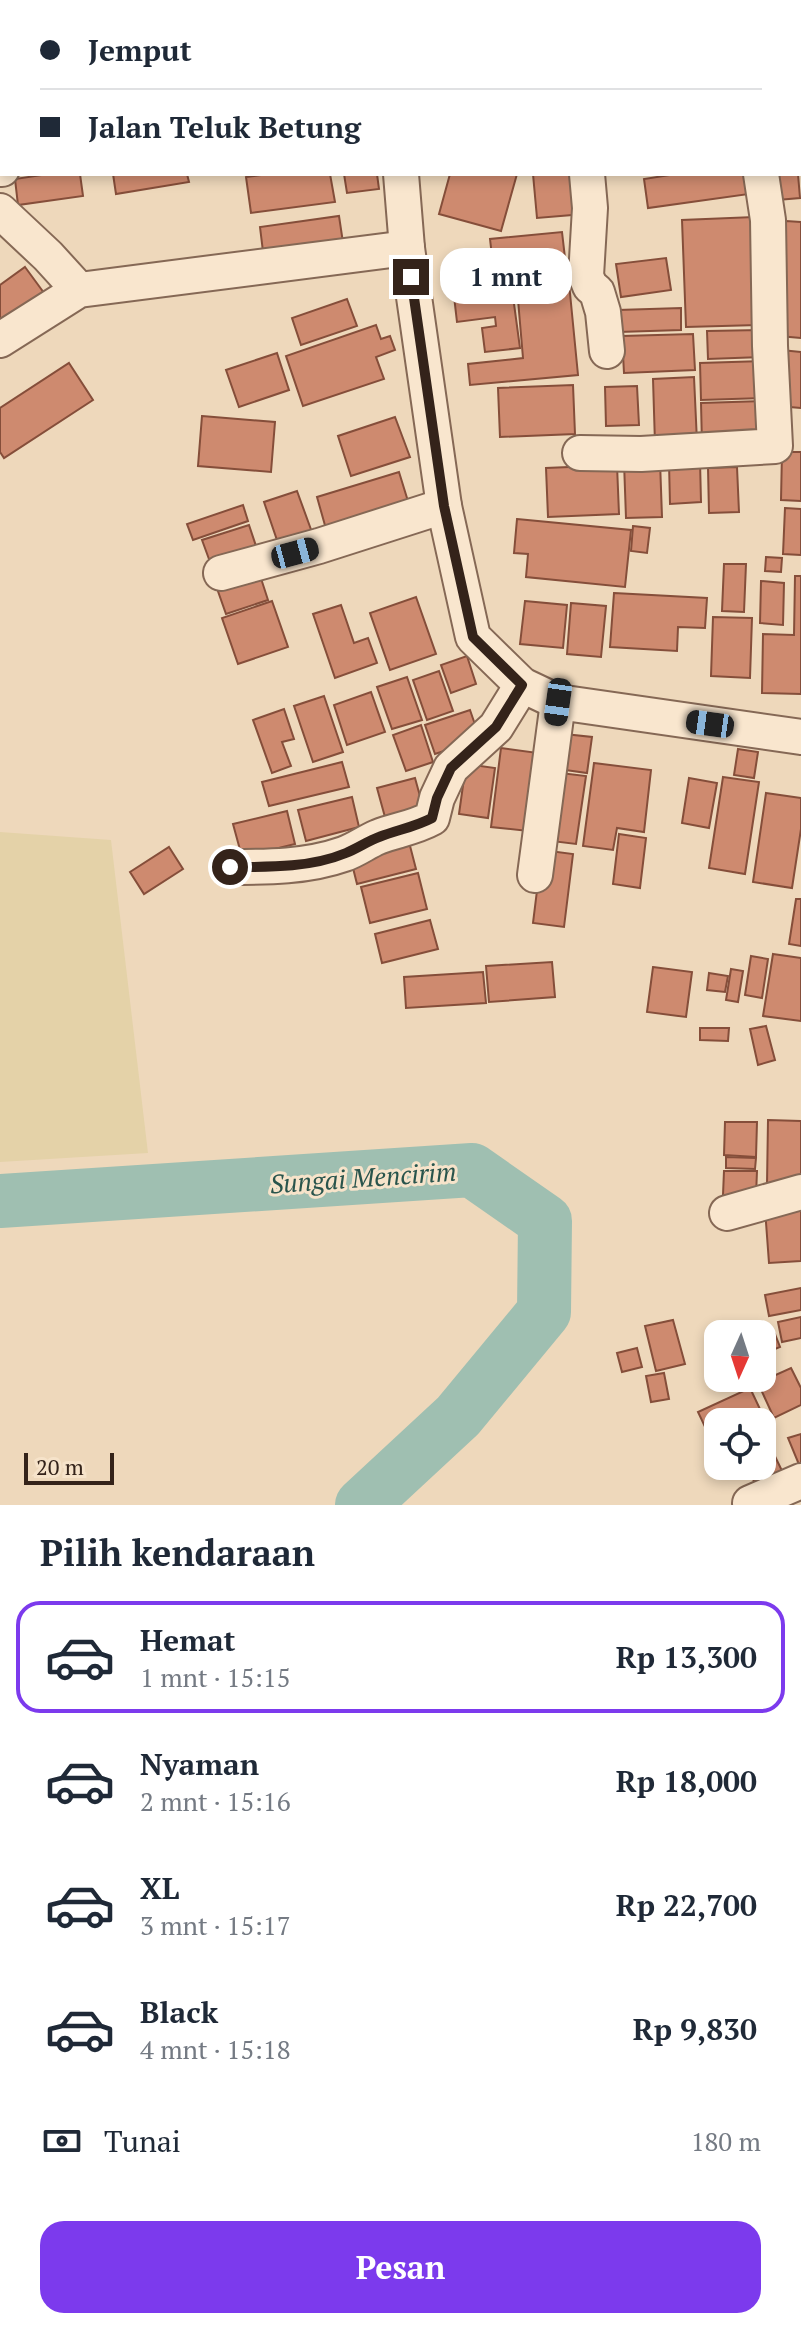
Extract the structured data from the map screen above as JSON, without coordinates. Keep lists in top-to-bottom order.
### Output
{
  "water": ["Sungai Mencirim"],
  "scale_bar": "20 m",
  "north": "bottom",
  "page": {
    "banner": ["Jemput", "Jalan Teluk Betung"],
    "bubble": "1 mnt",
    "scale": "20 m",
    "heading": "Pilih kendaraan",
    "list": [
      {
        "name": "Hemat",
        "note": "1 mnt · 15:15",
        "value": "Rp 13,300"
      },
      {
        "name": "Nyaman",
        "note": "2 mnt · 15:16",
        "value": "Rp 18,000"
      },
      {
        "name": "XL",
        "note": "3 mnt · 15:17",
        "value": "Rp 22,700"
      },
      {
        "name": "Black",
        "note": "4 mnt · 15:18",
        "value": "Rp 9,830"
      }
    ],
    "pay": ["Tunai", "180 m"],
    "buttons": "Pesan"
  }
}
